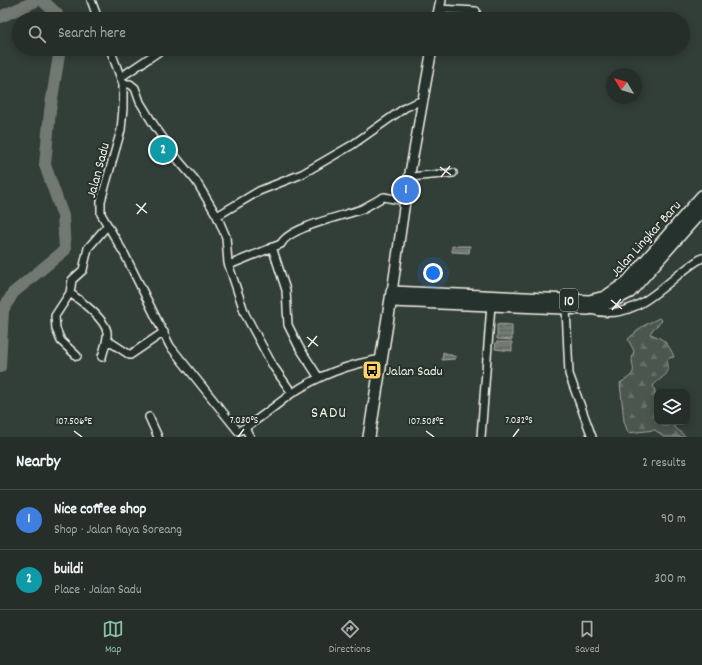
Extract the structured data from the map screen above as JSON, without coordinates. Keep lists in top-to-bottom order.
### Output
{
  "streets": {
    "highway": ["Jalan Lingkar Baru", "10"],
    "street": ["Jalan Sadu"]
  },
  "districts": ["SADU"],
  "places": {
    "bus stop": ["Jalan Sadu"]
  },
  "north": "top left",
  "page": {
    "search": "Search here",
    "pins": ["2", "1"],
    "heading": ["Nearby", "2 results"],
    "list": [
      {
        "mark": "1",
        "name": "Nice coffee shop",
        "note": "Shop · Jalan Raya Soreang",
        "value": "90 m"
      },
      {
        "mark": "2",
        "name": "buildi",
        "note": "Place · Jalan Sadu",
        "value": "300 m"
      }
    ],
    "nav": ["Map", "Directions", "Saved"]
  },
  "coordinates": [
    "7.030°S",
    "7.032°S",
    "107.506°E",
    "107.508°E"
  ]
}
